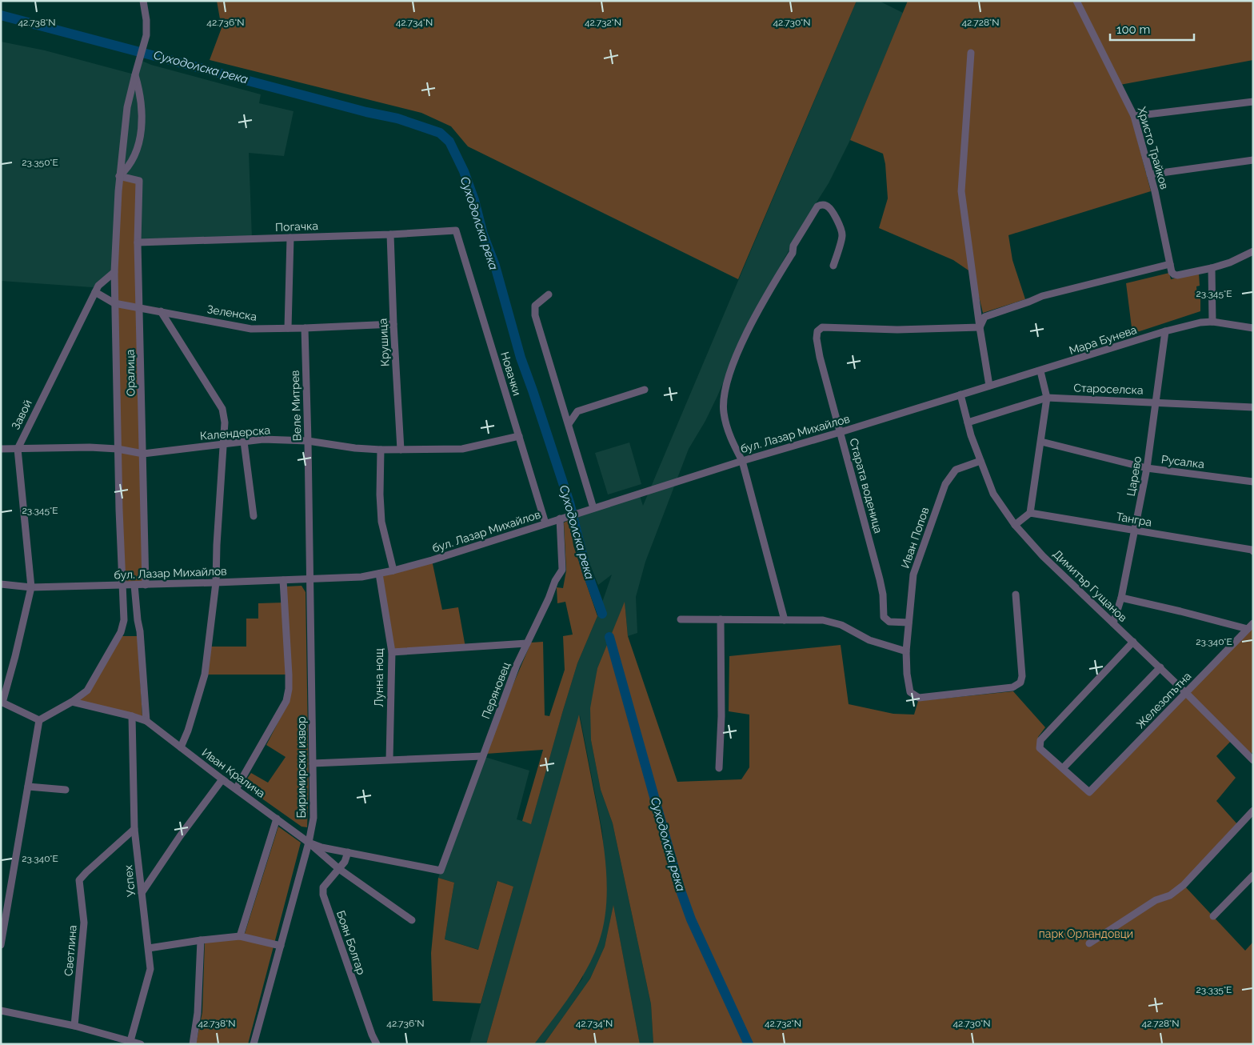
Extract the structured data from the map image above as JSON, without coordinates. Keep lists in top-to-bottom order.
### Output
{
  "streets": {
    "street": [
      "Христо Трайков",
      "Погачка",
      "Зеленска",
      "Мара Бунева",
      "Крушица",
      "Оралица",
      "Новачки",
      "Староселска",
      "Веле Митрев",
      "Завой",
      "Календерска",
      "бул. Лазар Михайлов",
      "Русалка",
      "Царево",
      "Старата воденица",
      "Тангра",
      "Иван Попов",
      "Димитър Гущанов",
      "Лунна нощ",
      "Перяновец",
      "Железопътна",
      "Биримирски извор",
      "Иван Кралича",
      "Успех",
      "Боян Болгар",
      "Светлина"
    ]
  },
  "crossings": [
    ["Погачка", "Крушица"],
    ["Погачка", "Оралица"],
    ["Погачка", "Новачки"],
    ["Зеленска", "Крушица"],
    ["Зеленска", "Оралица"],
    ["Зеленска", "Веле Митрев"],
    ["Зеленска", "Завой"],
    ["Мара Бунева", "бул. Лазар Михайлов"],
    ["Мара Бунева", "Царево"],
    ["Мара Бунева", "Димитър Гущанов"],
    ["Крушица", "Календерска"],
    ["Оралица", "Завой"],
    ["Оралица", "Календерска"],
    ["Оралица", "бул. Лазар Михайлов"],
    ["Новачки", "Календерска"],
    ["Новачки", "бул. Лазар Михайлов"],
    ["Староселска", "Царево"],
    ["Староселска", "Димитър Гущанов"],
    ["Веле Митрев", "Календерска"],
    ["Веле Митрев", "бул. Лазар Михайлов"],
    ["Веле Митрев", "Биримирски извор"],
    ["Завой", "Календерска"],
    ["бул. Лазар Михайлов", "Старата воденица"],
    ["бул. Лазар Михайлов", "Димитър Гущанов"],
    ["бул. Лазар Михайлов", "Лунна нощ"],
    ["бул. Лазар Михайлов", "Перяновец"],
    ["бул. Лазар Михайлов", "Биримирски извор"],
    ["Русалка", "Царево"],
    ["Царево", "Тангра"],
    ["Царево", "Димитър Гущанов"],
    ["Старата воденица", "Иван Попов"],
    ["Иван Попов", "Димитър Гущанов"],
    ["Димитър Гущанов", "Железопътна"],
    ["Перяновец", "Иван Кралича"],
    ["Биримирски извор", "Иван Кралича"],
    ["Иван Кралича", "Успех"],
    ["Иван Кралича", "Боян Болгар"],
    ["Успех", "Светлина"]
  ],
  "water": ["Суходолска река"],
  "parks": ["парк Орландовци"],
  "scale_bar": "100 m",
  "coordinates": [
    "42.738°N",
    "42.736°N",
    "42.734°N",
    "42.732°N",
    "42.730°N",
    "42.728°N",
    "23.350°E",
    "23.345°E",
    "23.340°E",
    "23.335°E"
  ]
}
